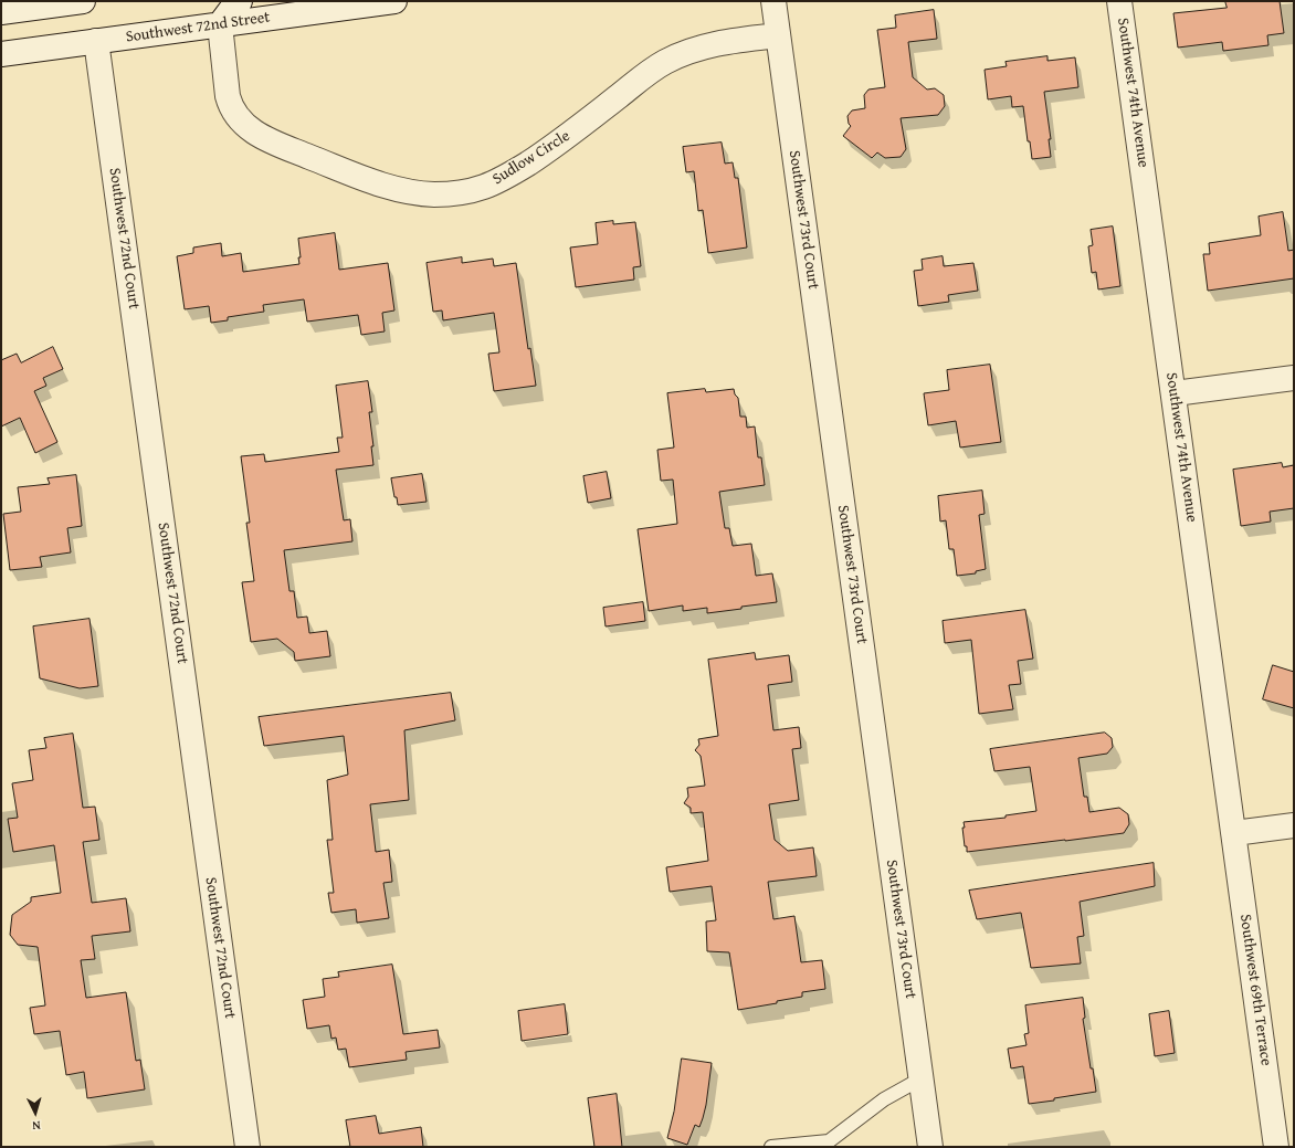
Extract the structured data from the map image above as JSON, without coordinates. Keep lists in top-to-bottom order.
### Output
{
  "streets": {
    "street": [
      "Southwest 72nd Street",
      "Southwest 74th Avenue",
      "Sudlow Circle",
      "Southwest 73rd Court",
      "Southwest 72nd Court",
      "Southwest 69th Terrace"
    ]
  },
  "crossings": [
    ["Southwest 72nd Street", "Sudlow Circle"],
    ["Southwest 72nd Street", "Southwest 72nd Court"],
    ["Southwest 74th Avenue", "Southwest 69th Terrace"],
    ["Sudlow Circle", "Southwest 73rd Court"]
  ],
  "north": "bottom"
}
